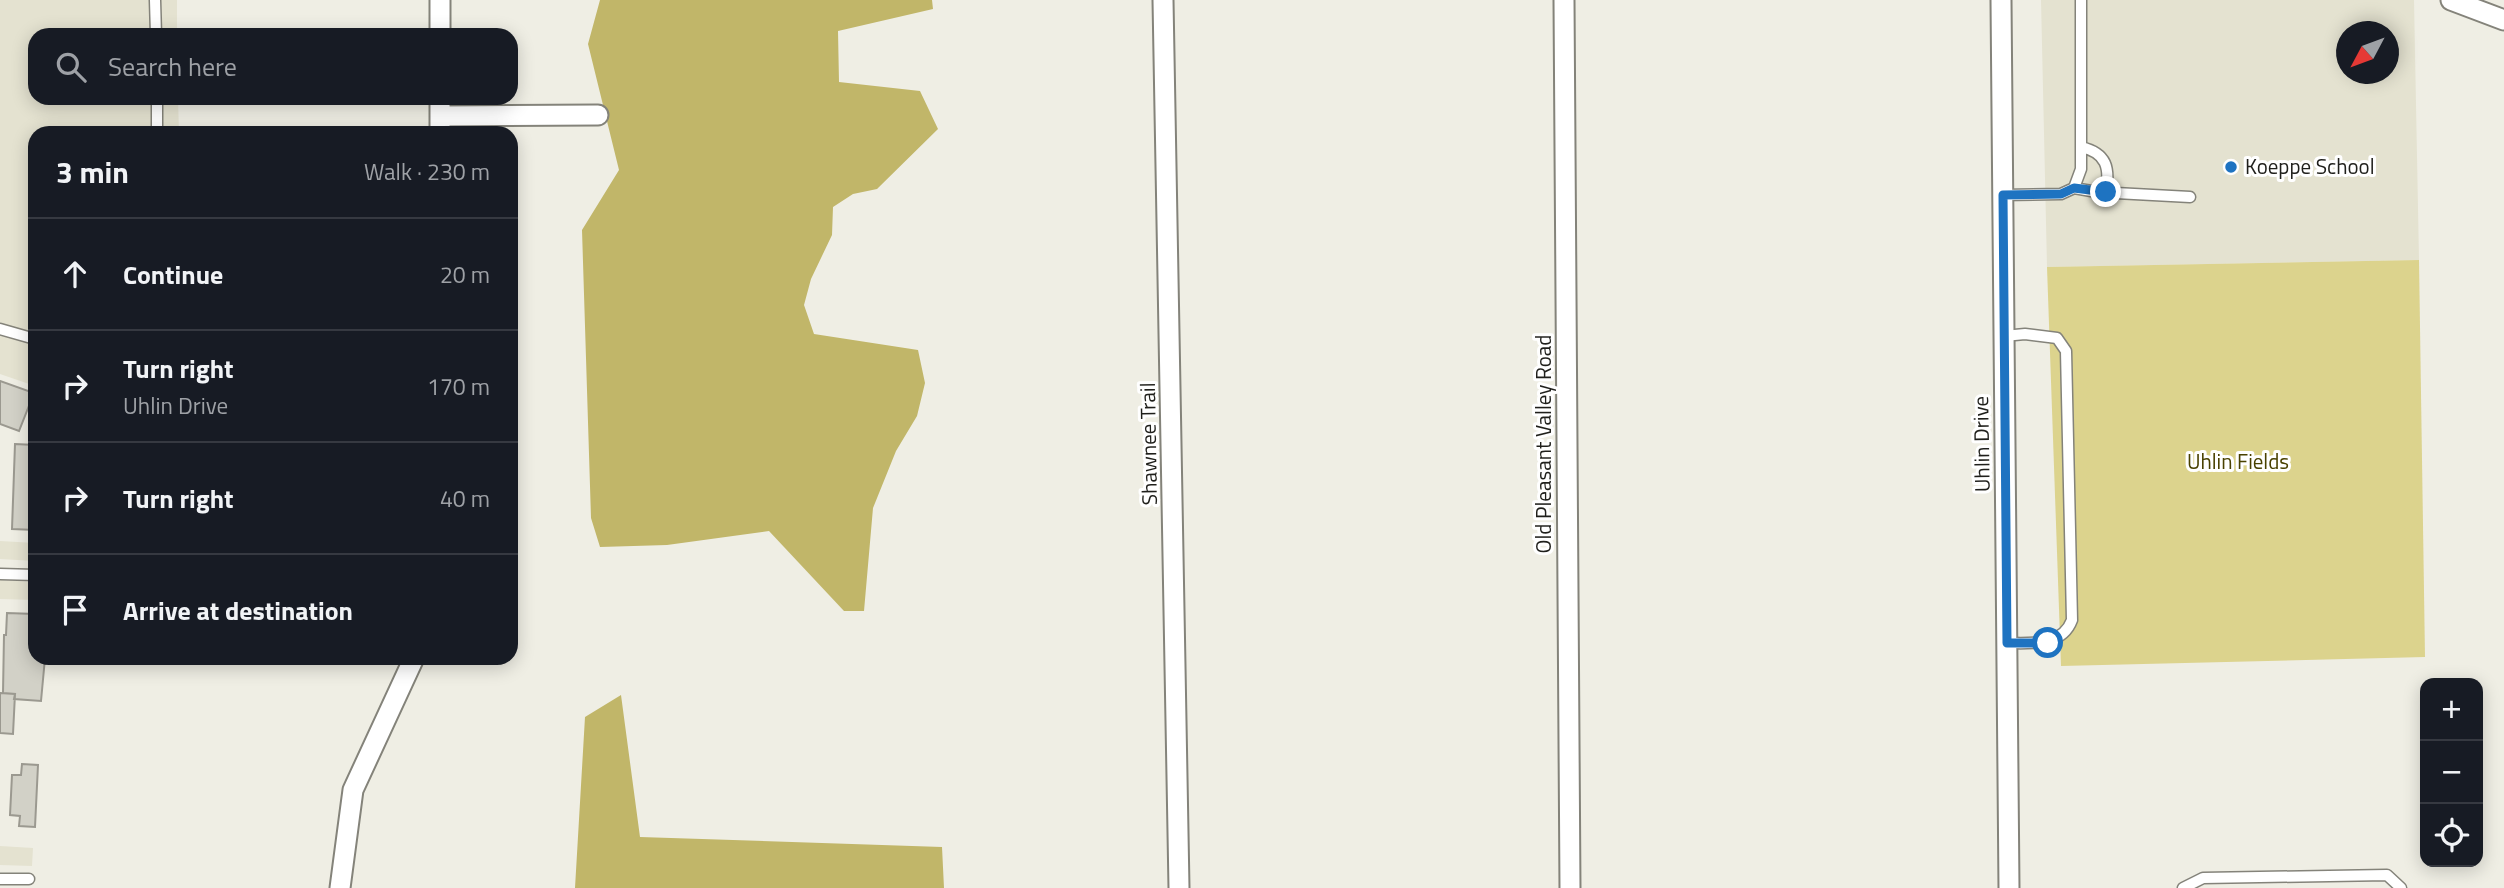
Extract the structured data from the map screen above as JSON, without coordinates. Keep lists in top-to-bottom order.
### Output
{
  "streets": {
    "street": ["Shawnee Trail", "Old Pleasant Valley Road", "Uhlin Drive"]
  },
  "parks": ["Uhlin Fields"],
  "places": ["Koeppe School"],
  "north": "bottom left",
  "page": {
    "search": "Search here",
    "heading": ["3 min", "Walk · 230 m"],
    "list": [
      ["Continue", "20 m"],
      ["Turn right", "Uhlin Drive", "170 m"],
      ["Turn right", "40 m"],
      "Arrive at destination"
    ],
    "map_buttons": ["+", "−"]
  }
}
